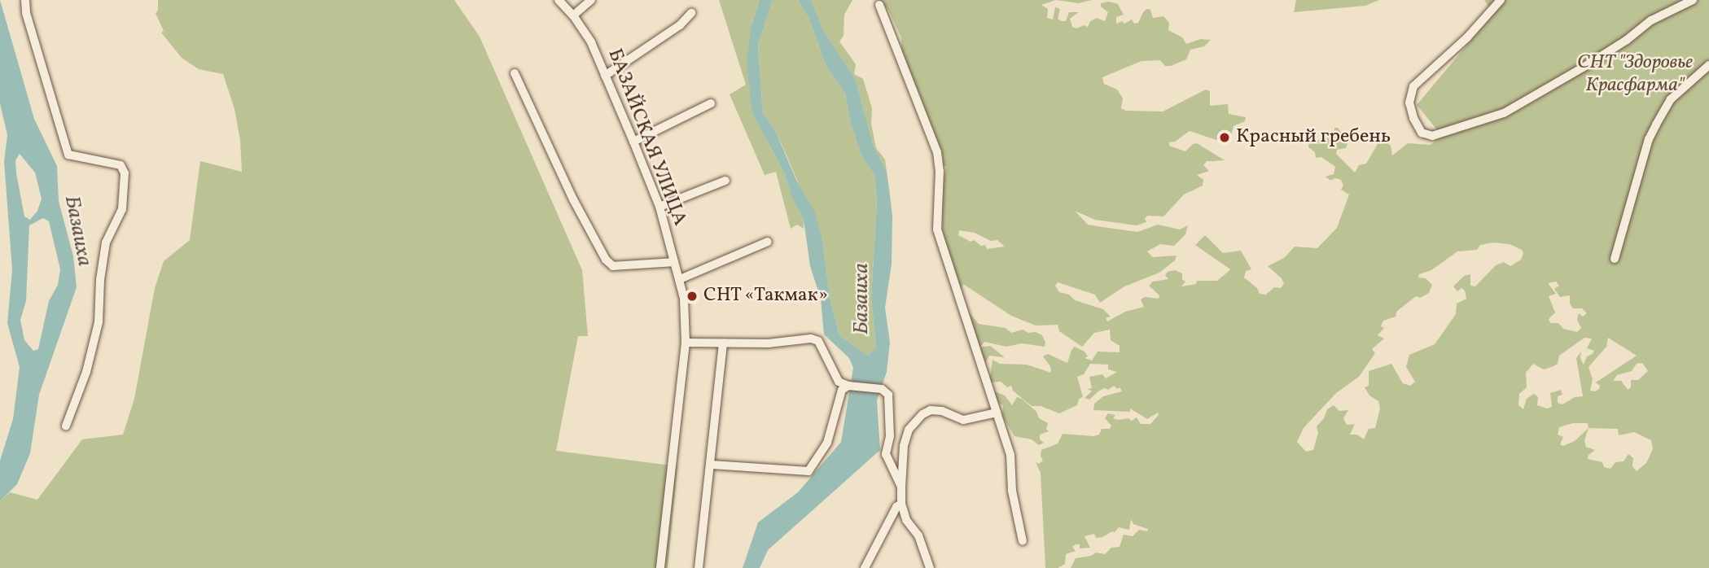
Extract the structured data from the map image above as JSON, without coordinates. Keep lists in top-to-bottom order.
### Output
{
  "streets": {
    "street": ["БАЗАЙСКАЯ УЛИЦА"]
  },
  "water": ["Базаиха"],
  "parks": ["СНТ \"Здоровье Красфарма\""],
  "places": ["Красный гребень", "СНТ «Такмак»"]
}
